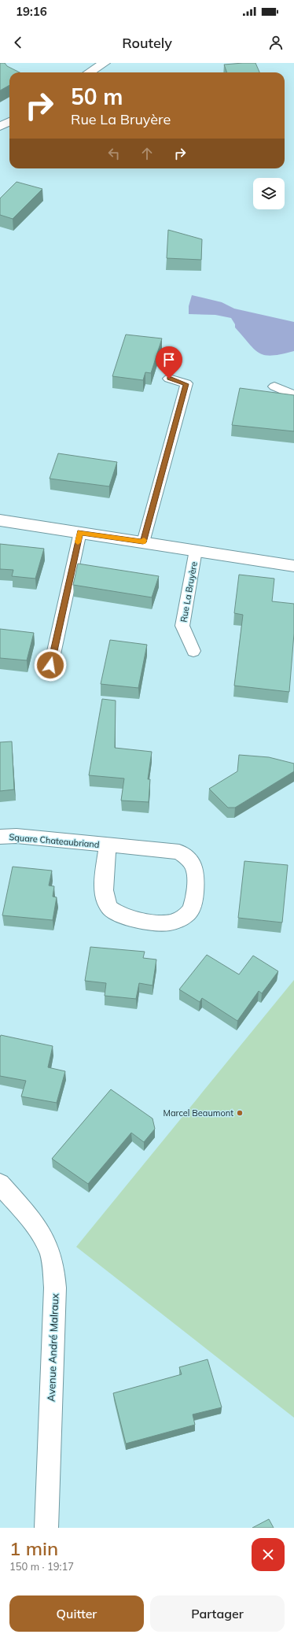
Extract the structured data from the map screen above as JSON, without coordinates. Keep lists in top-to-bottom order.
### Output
{
  "streets": {
    "street": ["Rue La Bruyère", "Square Chateaubriand", "Avenue André Malraux"]
  },
  "places": ["Marcel Beaumont"],
  "page": {
    "status": "19:16",
    "header": "Routely",
    "turn": ["50 m", "Rue La Bruyère"],
    "heading": ["1 min", "150 m · 19:17"],
    "buttons": ["Quitter", "Partager"]
  }
}
